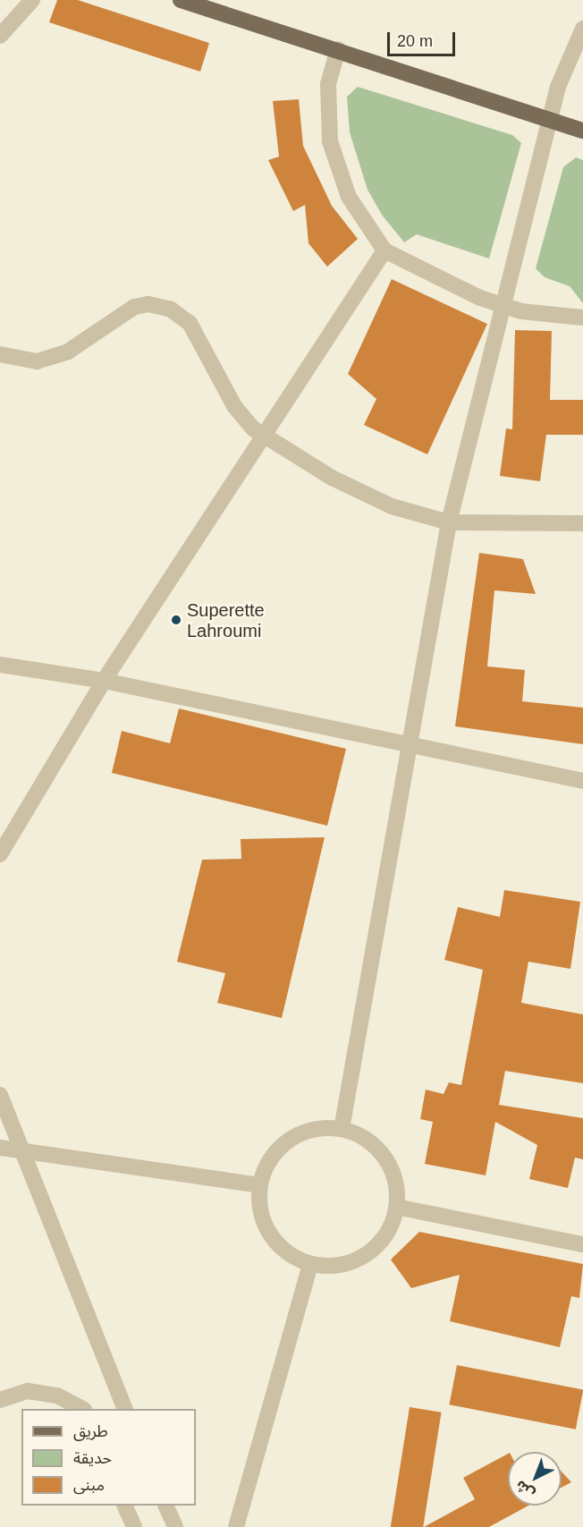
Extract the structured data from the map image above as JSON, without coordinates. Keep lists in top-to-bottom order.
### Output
{
  "places": ["Superette Lahroumi"],
  "legend": ["طريق", "حديقة", "مبنى"],
  "scale_bar": "20 m",
  "north": "bottom left"
}
